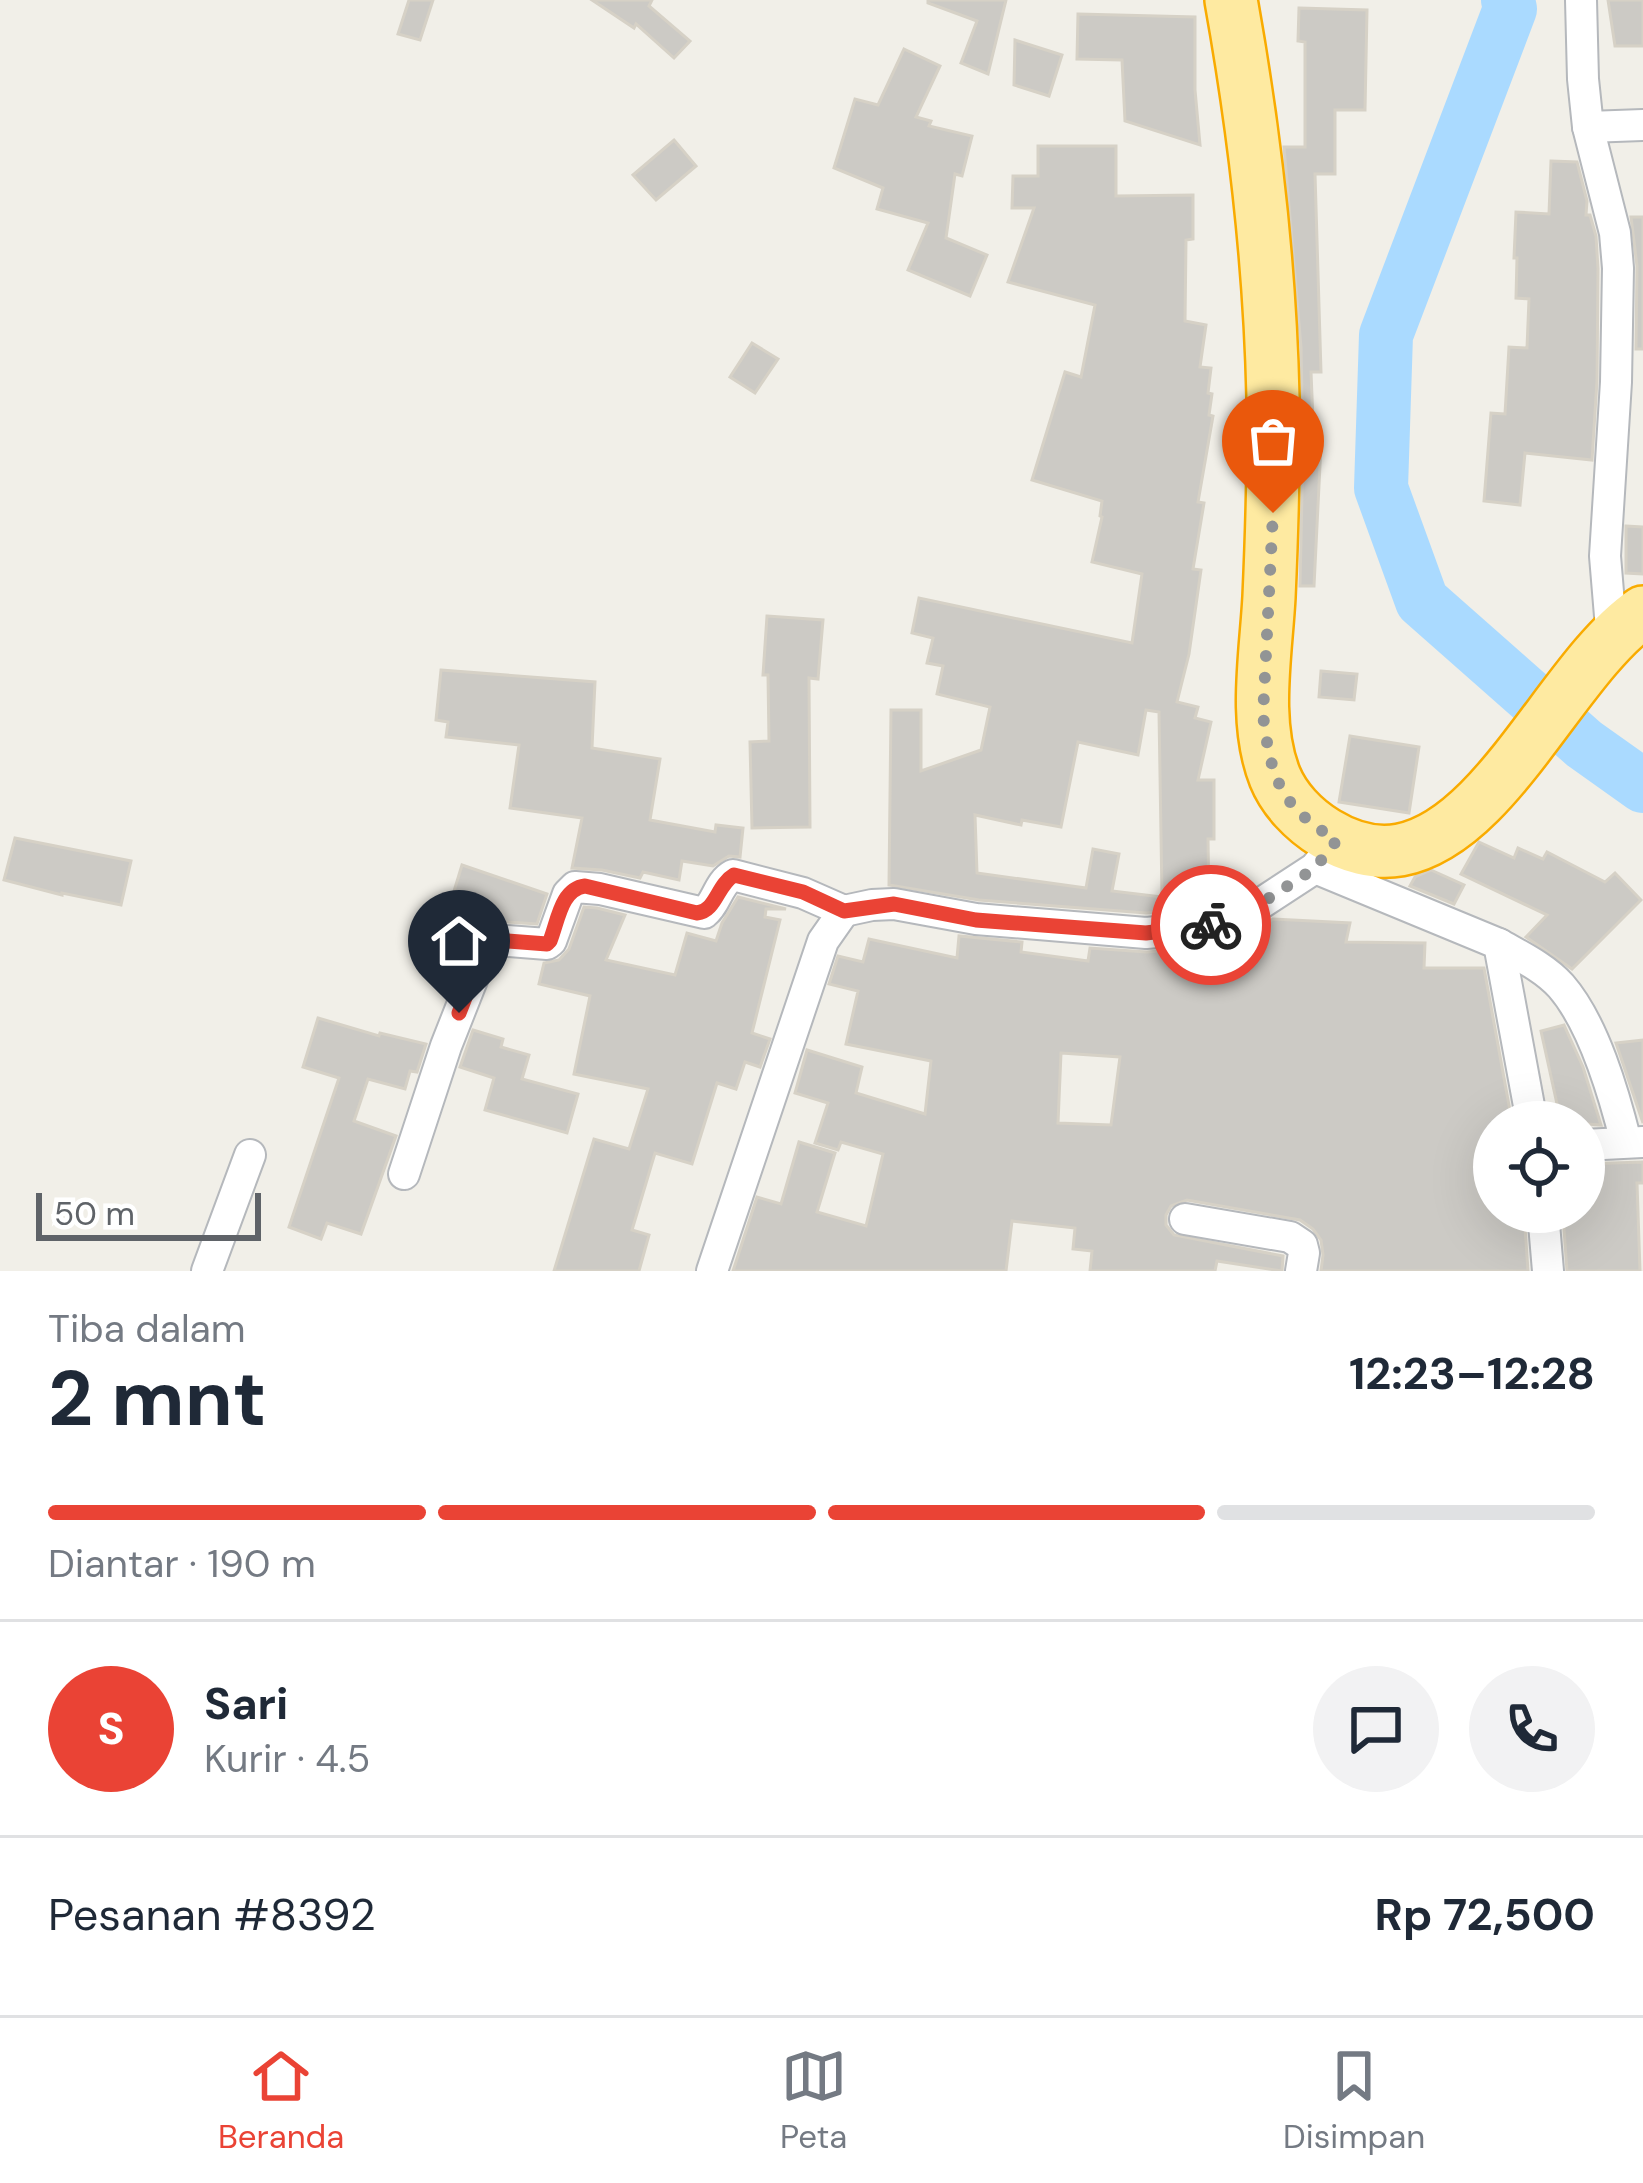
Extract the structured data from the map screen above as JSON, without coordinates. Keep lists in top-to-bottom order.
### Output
{
  "scale_bar": "50 m",
  "page": {
    "scale": "50 m",
    "heading": ["2 mnt", "Tiba dalam", "12:23–12:28"],
    "panel": [
      "Sari",
      "Kurir · 4.5",
      "Pesanan #8392",
      "Rp 72,500"
    ],
    "bar": "Diantar · 190 m",
    "round": "S",
    "tabs": ["Beranda", "Peta", "Disimpan"]
  }
}
